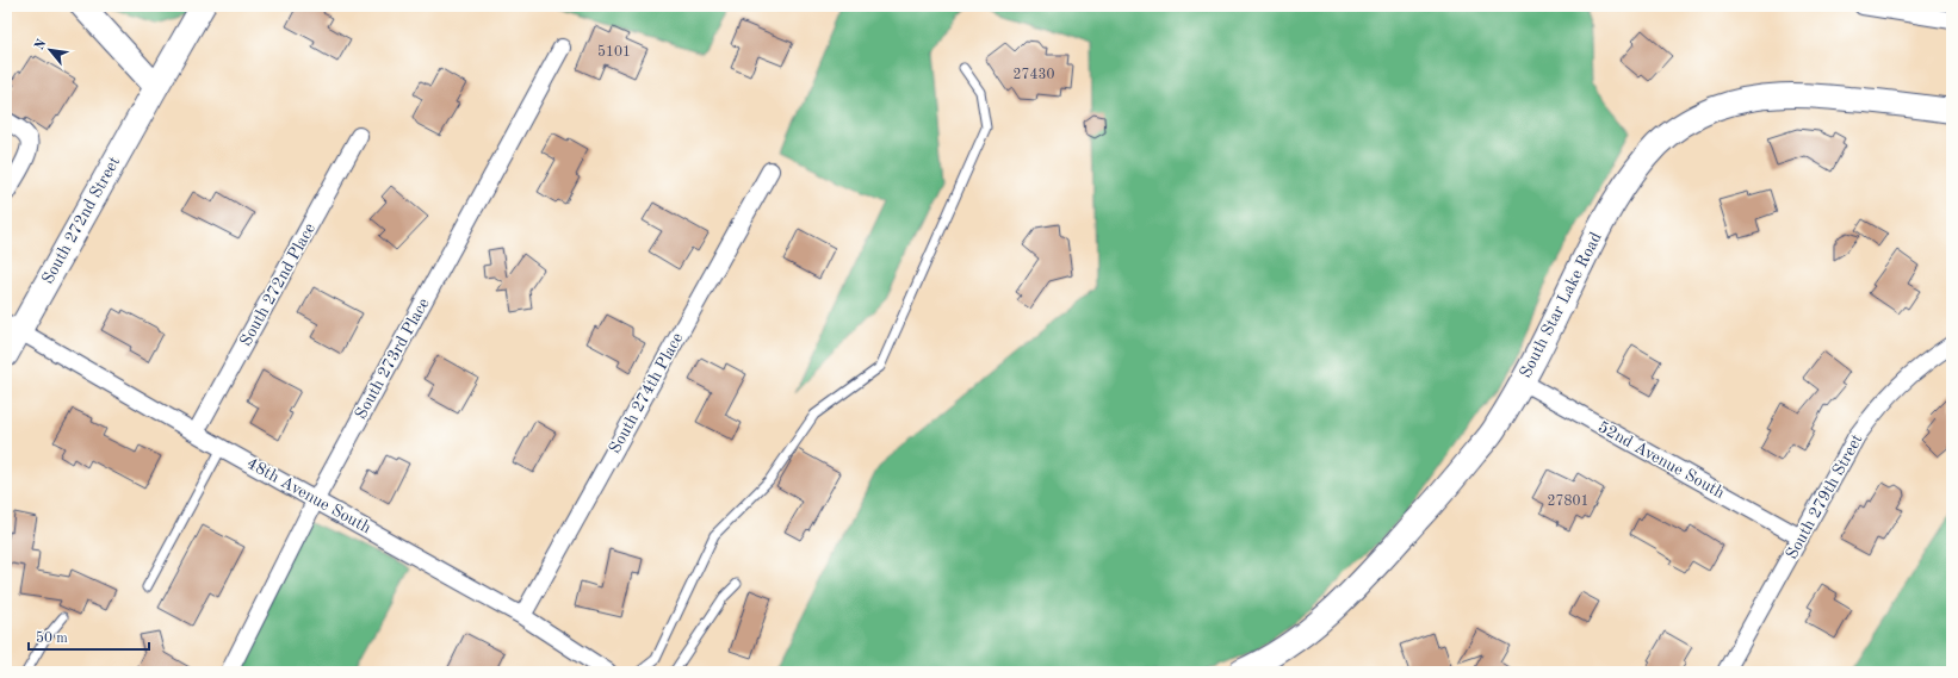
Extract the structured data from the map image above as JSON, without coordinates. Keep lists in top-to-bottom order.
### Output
{
  "streets": {
    "street": [
      "South 272nd Street",
      "South 272nd Place",
      "South Star Lake Road",
      "South 273rd Place",
      "South 274th Place",
      "52nd Avenue South",
      "48th Avenue South",
      "South 279th Street"
    ]
  },
  "crossings": [
    ["South 272nd Street", "48th Avenue South"],
    ["South 272nd Place", "48th Avenue South"],
    ["South Star Lake Road", "52nd Avenue South"],
    ["South 273rd Place", "48th Avenue South"],
    ["South 274th Place", "48th Avenue South"],
    ["52nd Avenue South", "South 279th Street"]
  ],
  "house_numbers": ["5101", "27430", "27801"],
  "scale_bar": "50 m",
  "north": "top left"
}
